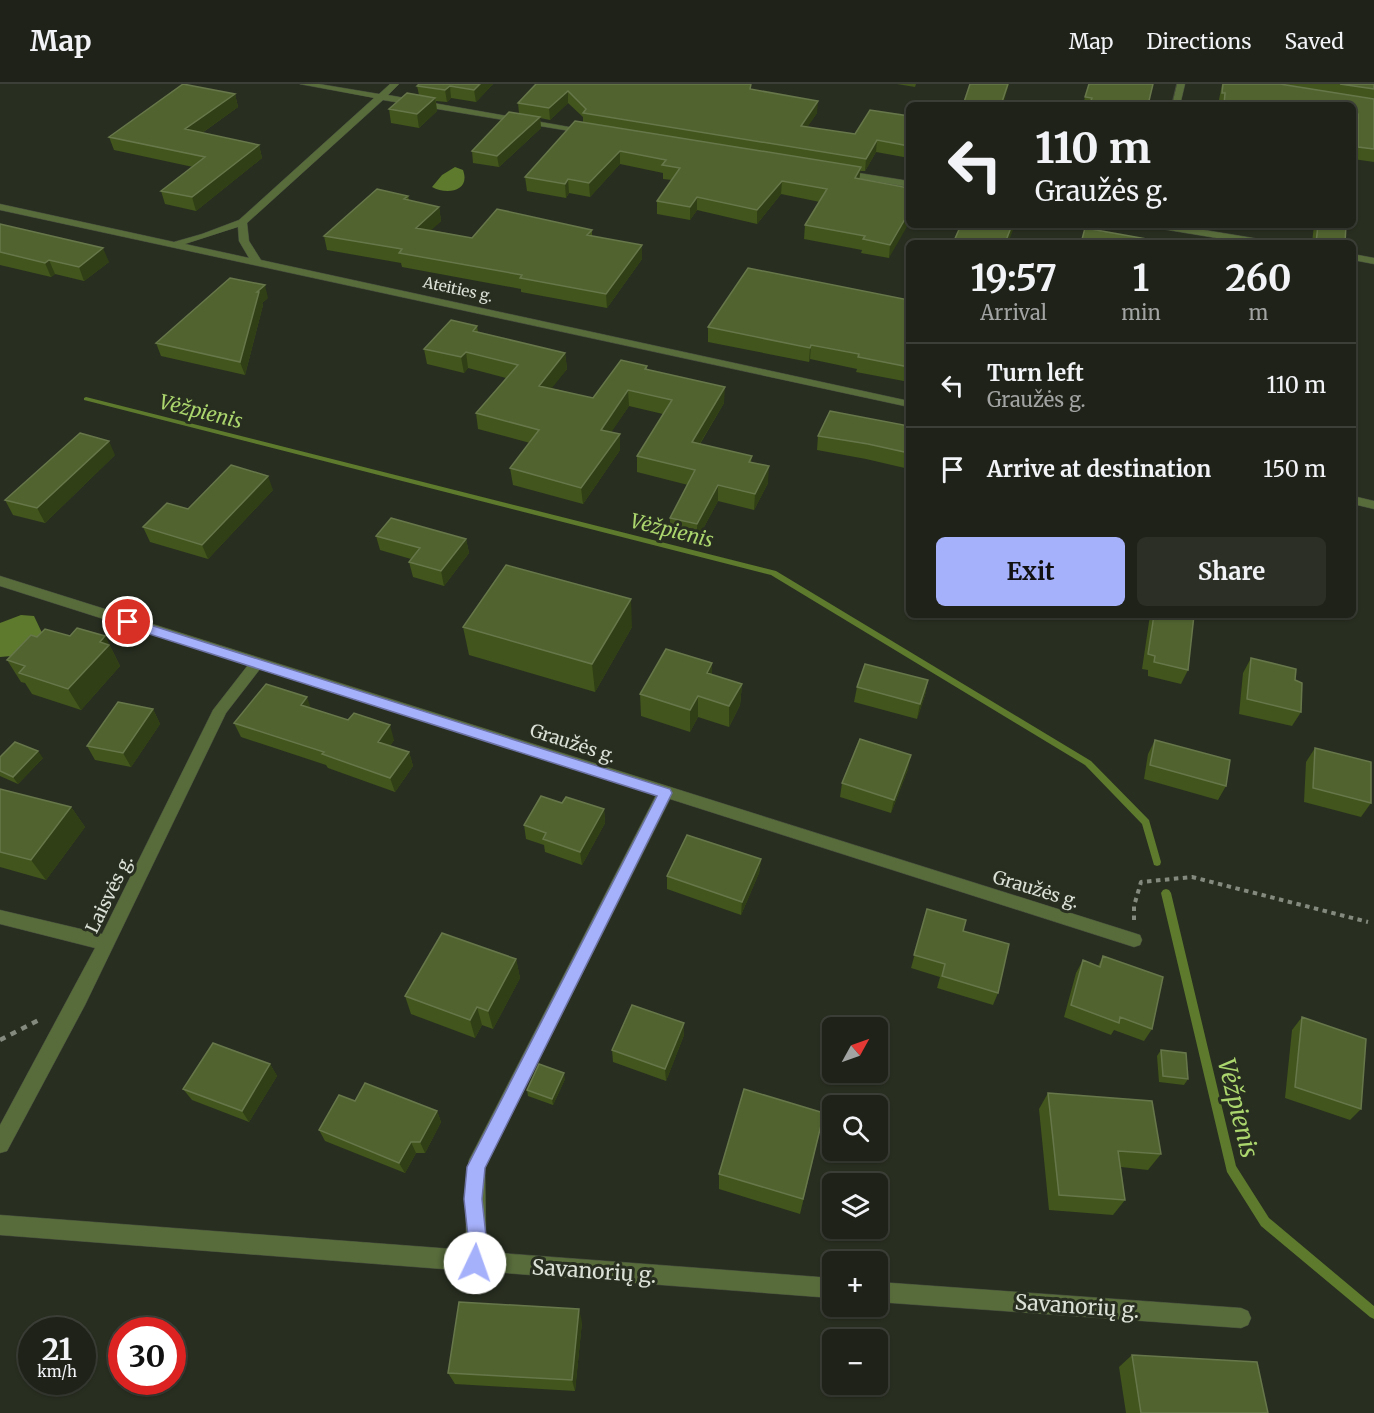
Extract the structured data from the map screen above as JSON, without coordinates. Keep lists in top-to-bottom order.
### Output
{
  "streets": {
    "street": [
      "Ateities g.",
      "Graužės g.",
      "Laisvės g.",
      "Savanorių g."
    ]
  },
  "crossings": [
    ["Graužės g.", "Laisvės g."]
  ],
  "water": ["Vėžpienis"],
  "north": "top right",
  "page": {
    "header": "Map",
    "nav": ["Map", "Directions", "Saved"],
    "turn": ["110 m", "Graužės g."],
    "eta": [
      "19:57",
      "Arrival",
      "1",
      "min",
      "260",
      "m"
    ],
    "list": [
      {
        "name": "Turn left",
        "note": "Graužės g.",
        "value": "110 m"
      },
      {
        "name": "Arrive at destination",
        "value": "150 m"
      }
    ],
    "buttons": ["Exit", "Share"],
    "map_buttons": ["+", "−"],
    "speed": "21 km/h",
    "limit": "30"
  }
}
